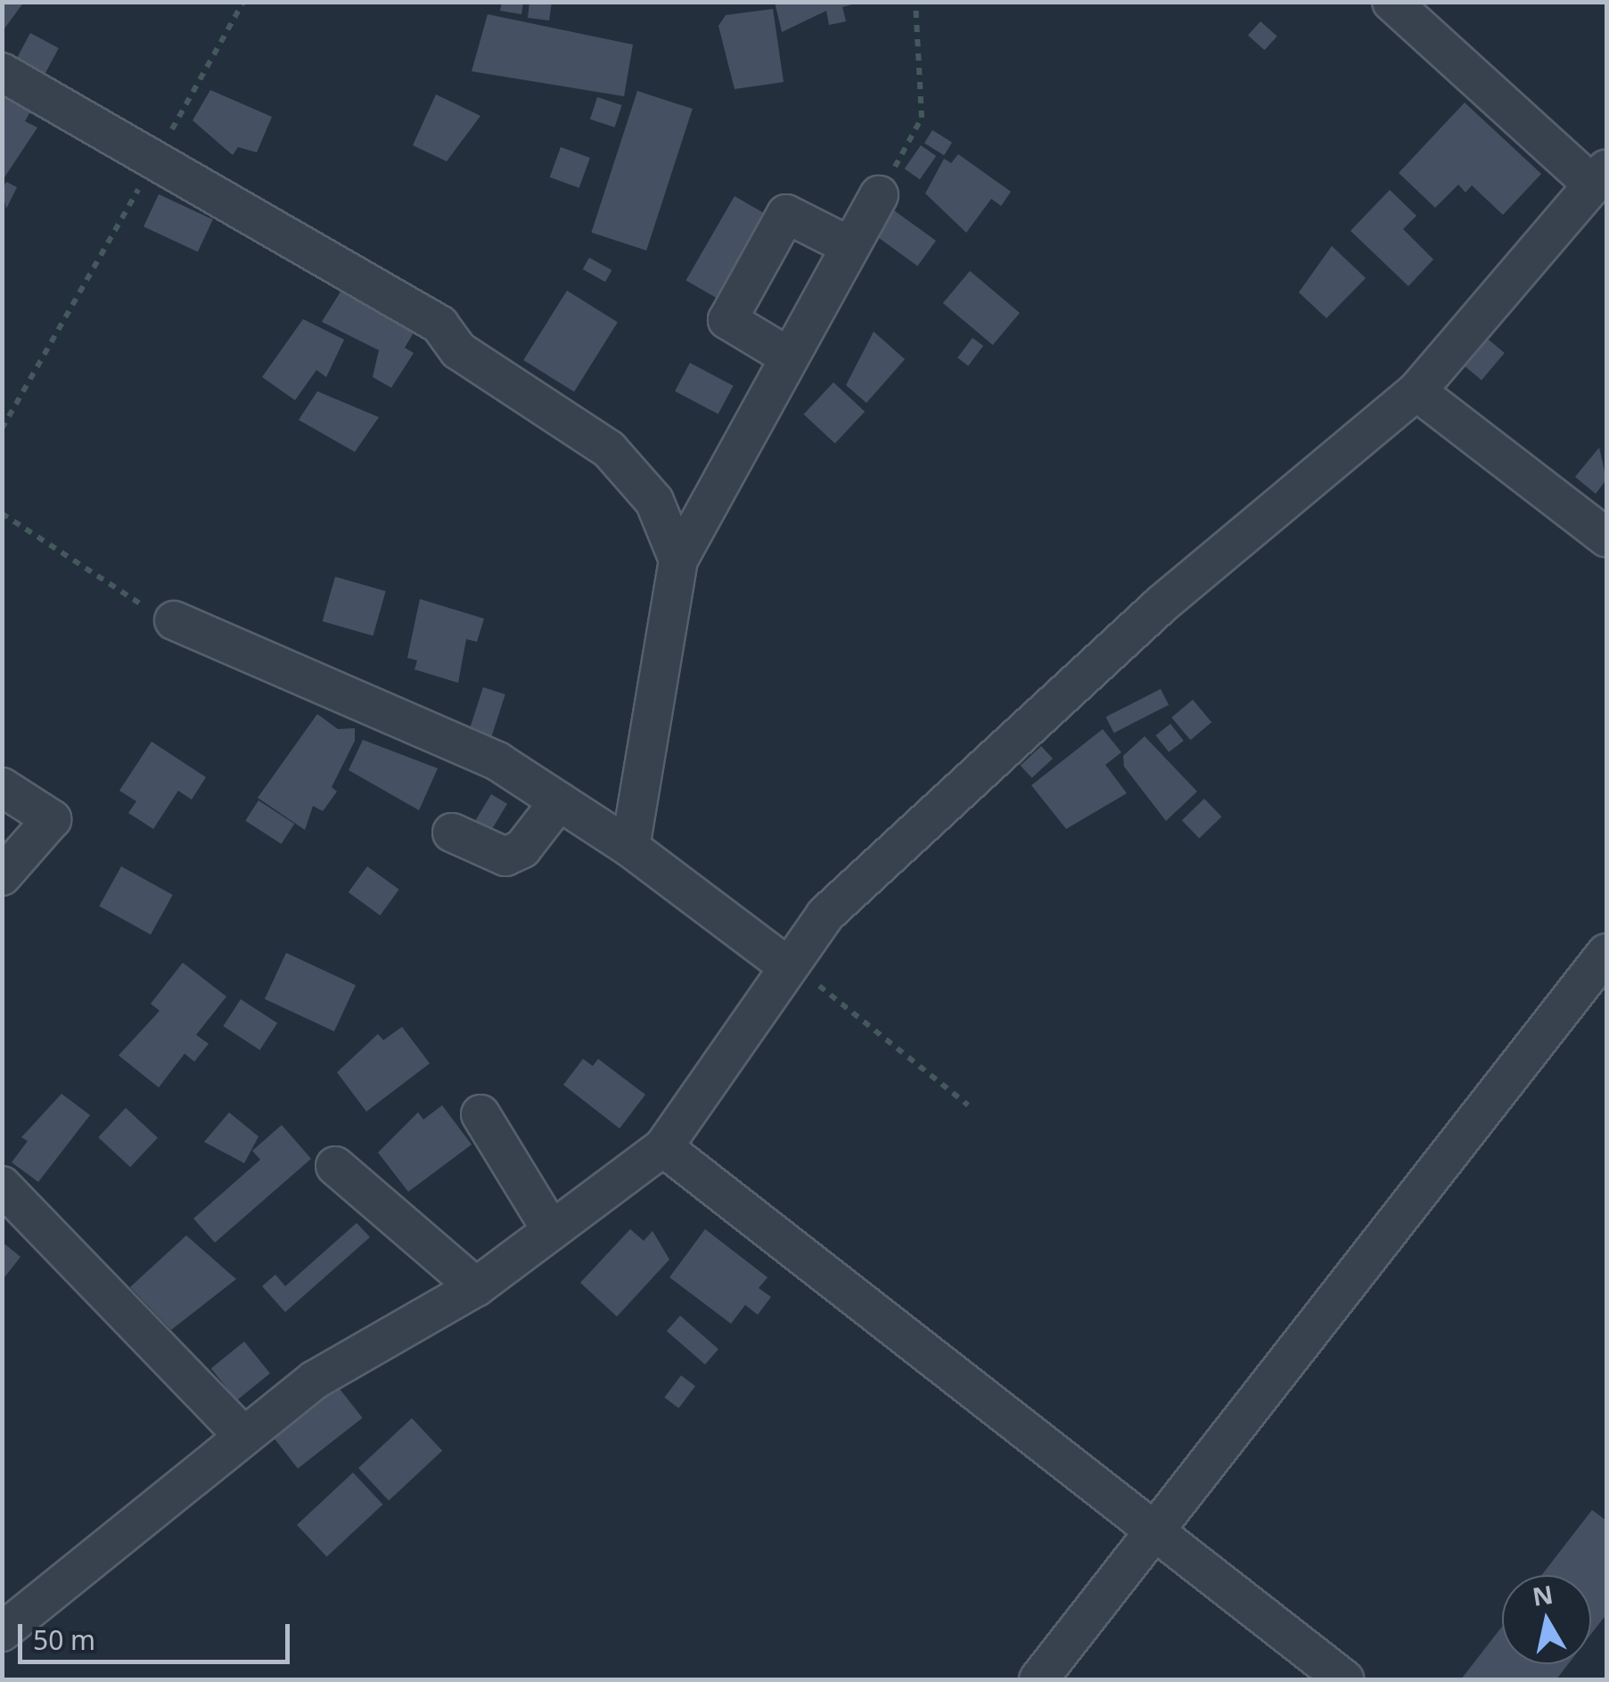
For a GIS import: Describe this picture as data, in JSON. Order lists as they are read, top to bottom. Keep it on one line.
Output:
{"scale_bar":"50 m","north":"top"}
